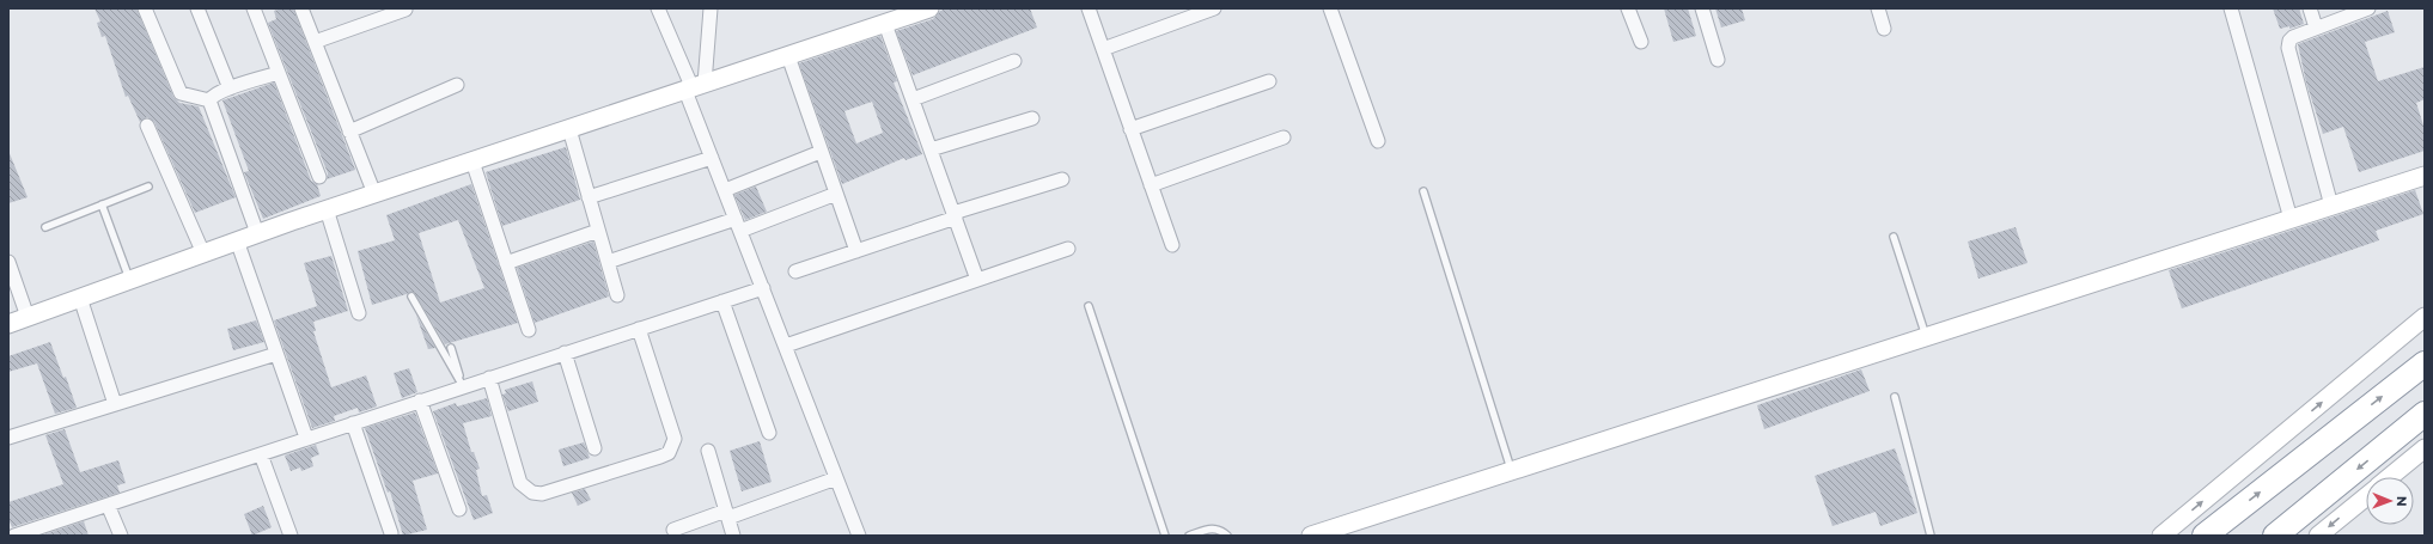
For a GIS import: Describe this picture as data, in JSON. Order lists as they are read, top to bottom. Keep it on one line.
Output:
{"north":"right"}
